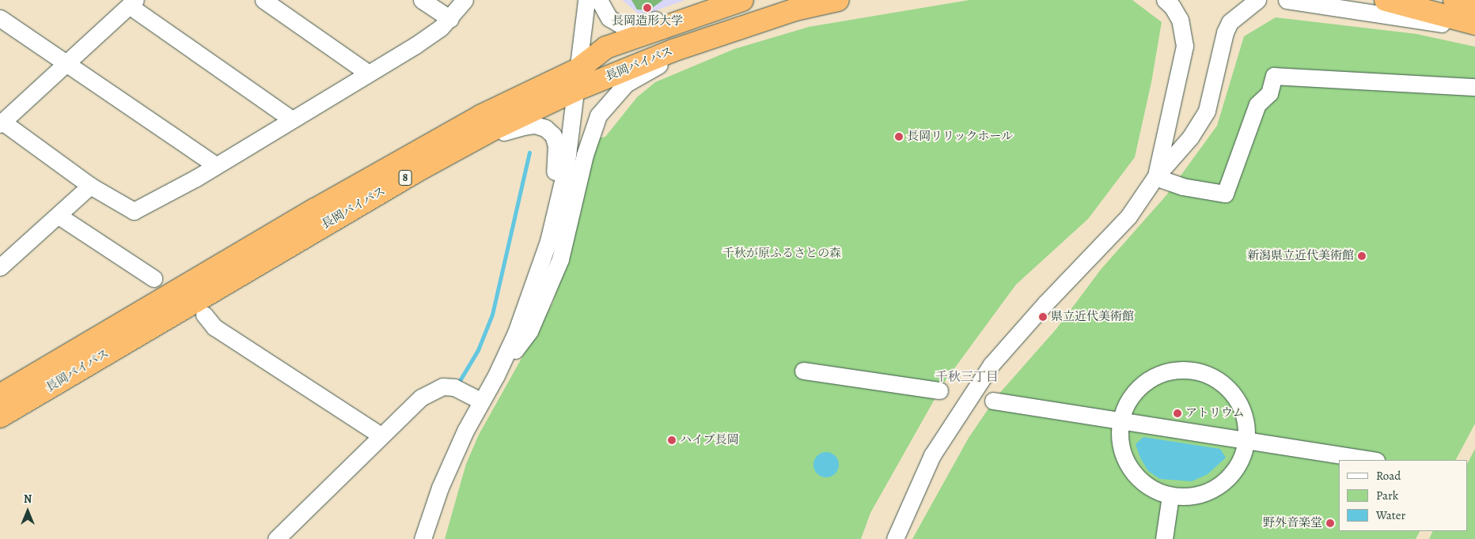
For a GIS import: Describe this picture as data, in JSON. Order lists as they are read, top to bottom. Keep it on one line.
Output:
{"streets":{"highway":["長岡バイパス","8"]},"districts":["千秋三丁目"],"parks":["千秋が原ふるさとの森"],"places":["長岡造形大学","長岡リリックホール","新潟県立近代美術館","県立近代美術館","アトリウム","ハイブ長岡","野外音楽堂"],"legend":["Road","Park","Water"],"north":"top"}
